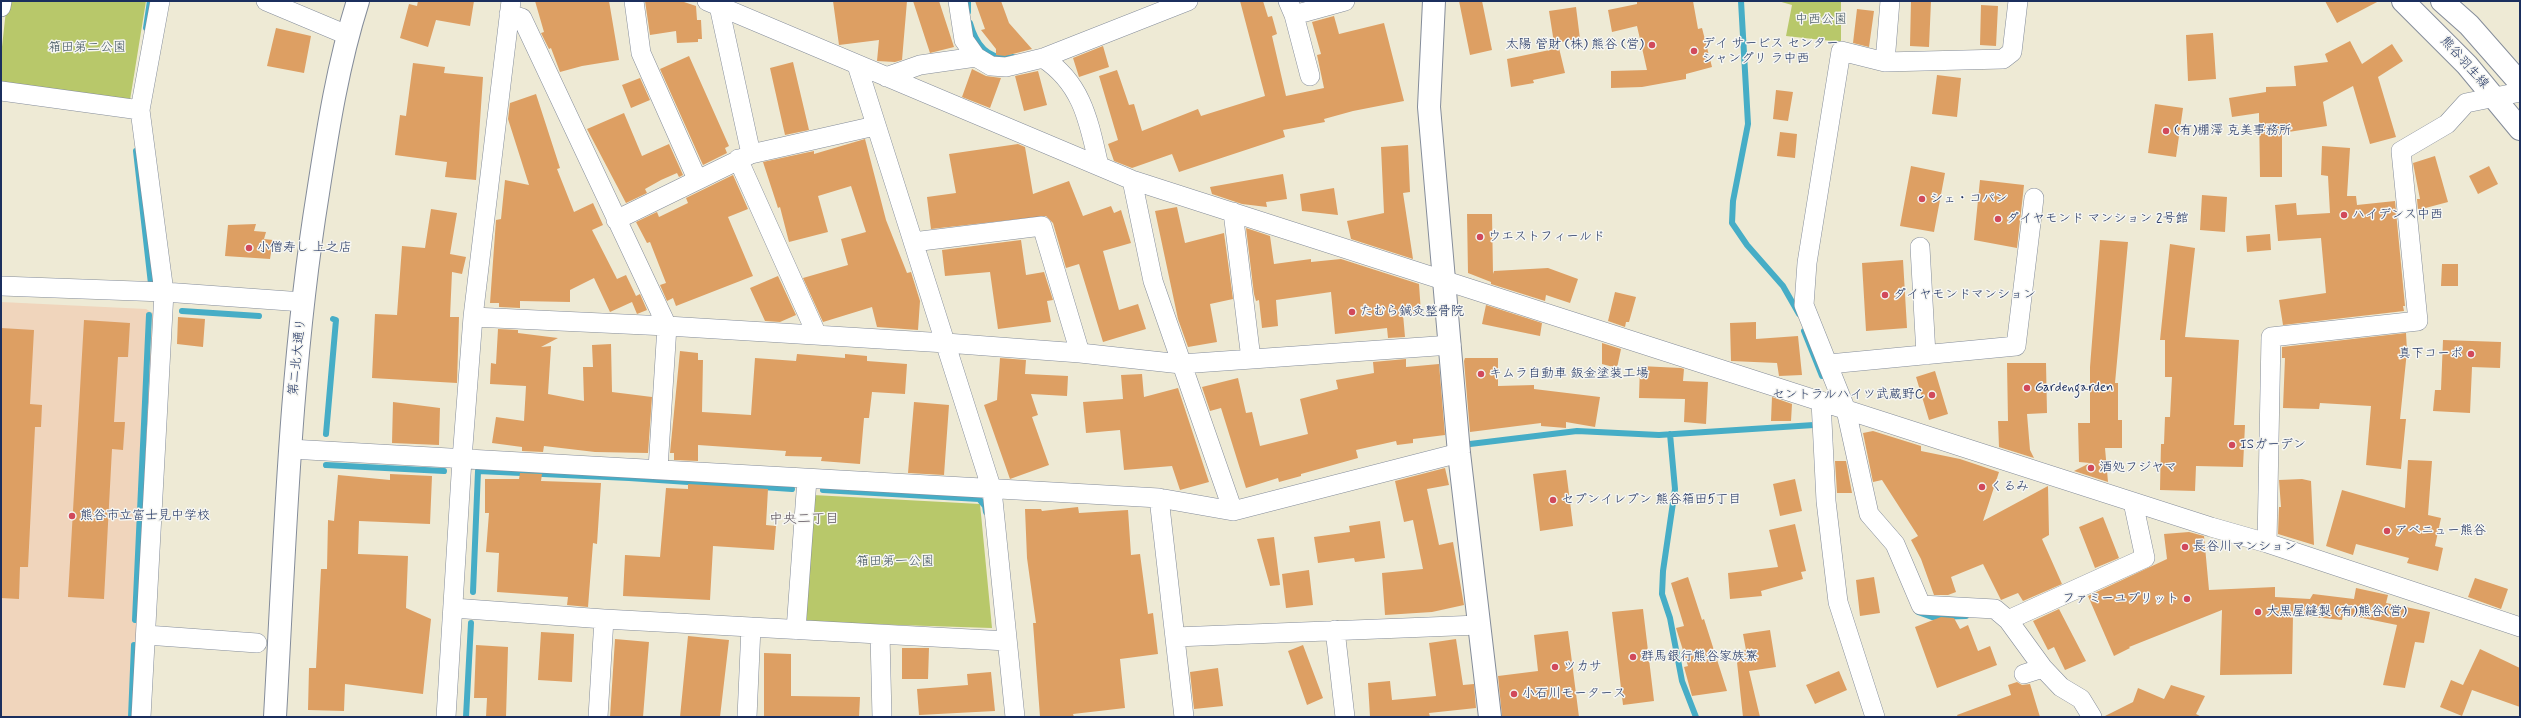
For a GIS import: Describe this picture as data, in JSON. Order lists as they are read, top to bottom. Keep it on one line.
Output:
{"streets":{"street":["熊谷羽生線","第二北大通り"]},"districts":["中央二丁目"],"parks":["中西公園","箱田第二公園","箱田第一公園"],"places":["太陽 管財 (株) 熊谷 (営)","デイ サービス センター シャングリ ラ中西","(有)棚澤 克美事務所","シェ・コパン","ハイデンス中西","ダイヤモンド マンション 2号館","ウエストフィールド","小僧寿し 上之店","ダイヤモンドマンション","たむら鍼灸整骨院","真下コーポ","キムラ自動車 鈑金塗装工場","Gardengarden","セントラルハイツ武蔵野C","ISガーデン","酒処フジヤマ","くるみ","セブンイレブン 熊谷箱田5丁目","熊谷市立富士見中学校","アベニュー熊谷","長谷川マンション","ファミーユプリット","大黒屋縫製 (有)熊谷(営)","群馬銀行熊谷家族寮","ツカサ","小石川モータース"]}
